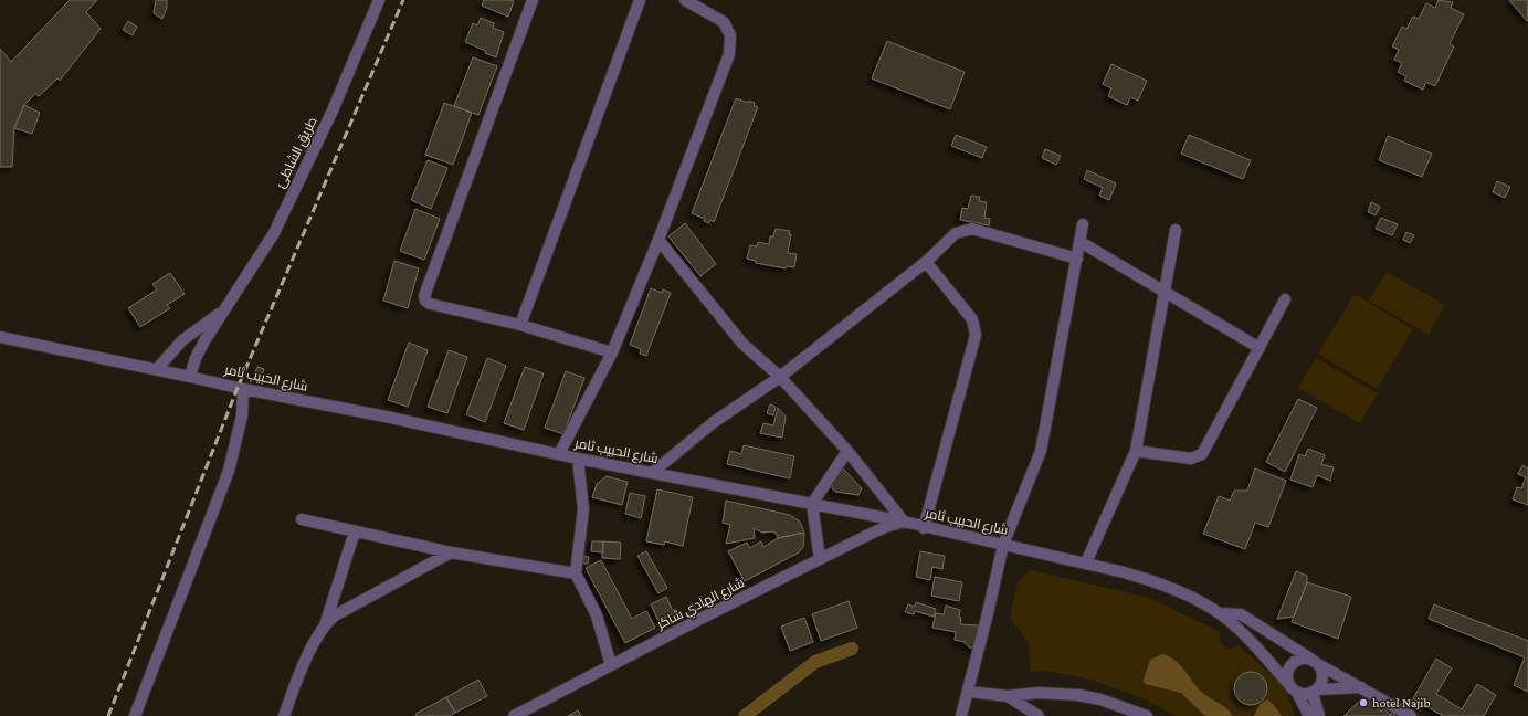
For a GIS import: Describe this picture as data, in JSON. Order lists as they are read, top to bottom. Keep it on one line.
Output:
{"streets":{"street":["طريق الشاطئ","شارع الحبيب ثامر","شارع الهادي شاكر"]},"crossings":[["طريق الشاطئ","شارع الحبيب ثامر"],["شارع الحبيب ثامر","شارع الهادي شاكر"]],"places":["hotel Najib"]}
